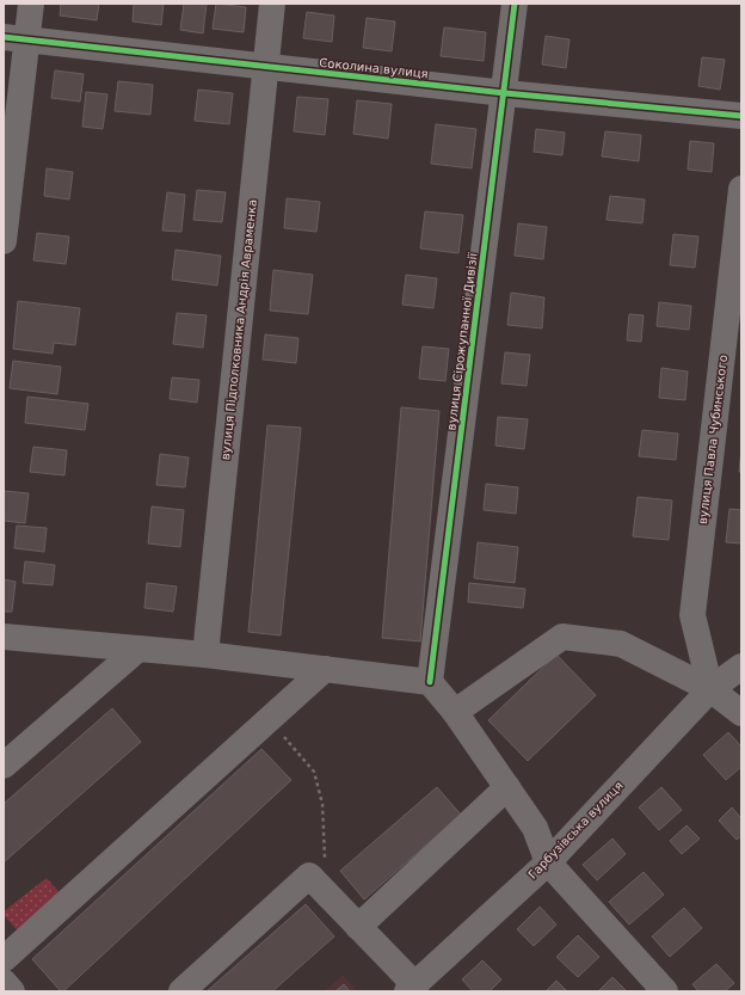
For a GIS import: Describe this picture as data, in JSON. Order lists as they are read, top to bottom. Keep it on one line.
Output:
{"streets":{"street":["Соколина вулиця","вулиця Підполковника Андрія Авраменка","вулиця Сірожупанної Дивізії","вулиця Павла Чубинського","Гарбузівська вулиця"]},"crossings":[["Соколина вулиця","вулиця Підполковника Андрія Авраменка"],["Соколина вулиця","вулиця Сірожупанної Дивізії"],["вулиця Павла Чубинського","Гарбузівська вулиця"]]}
